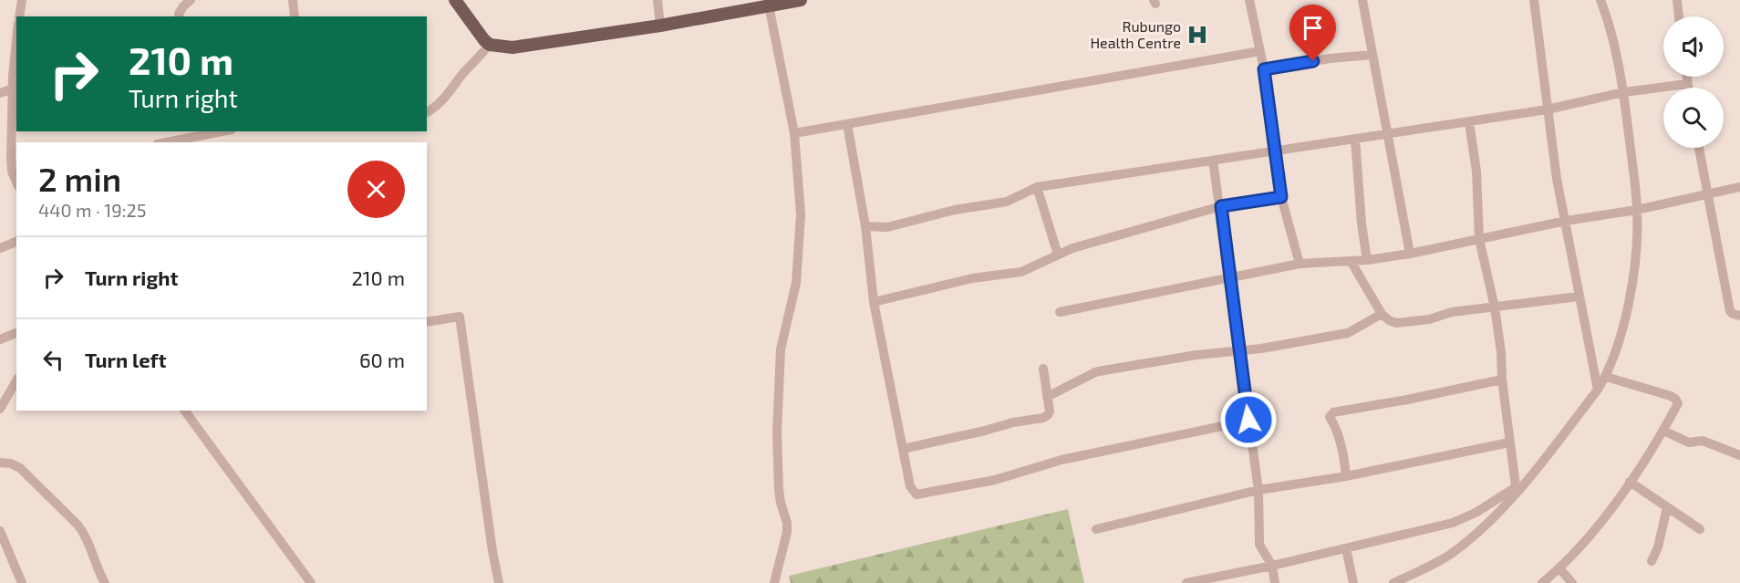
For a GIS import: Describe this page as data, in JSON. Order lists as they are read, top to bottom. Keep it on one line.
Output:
{"places":{"hospital":["Rubungo Health Centre"]},"page":{"turn":["210 m","Turn right"],"heading":["2 min","440 m · 19:25"],"list":[{"name":"Turn right","value":"210 m"},{"name":"Turn left","value":"60 m"}]}}
